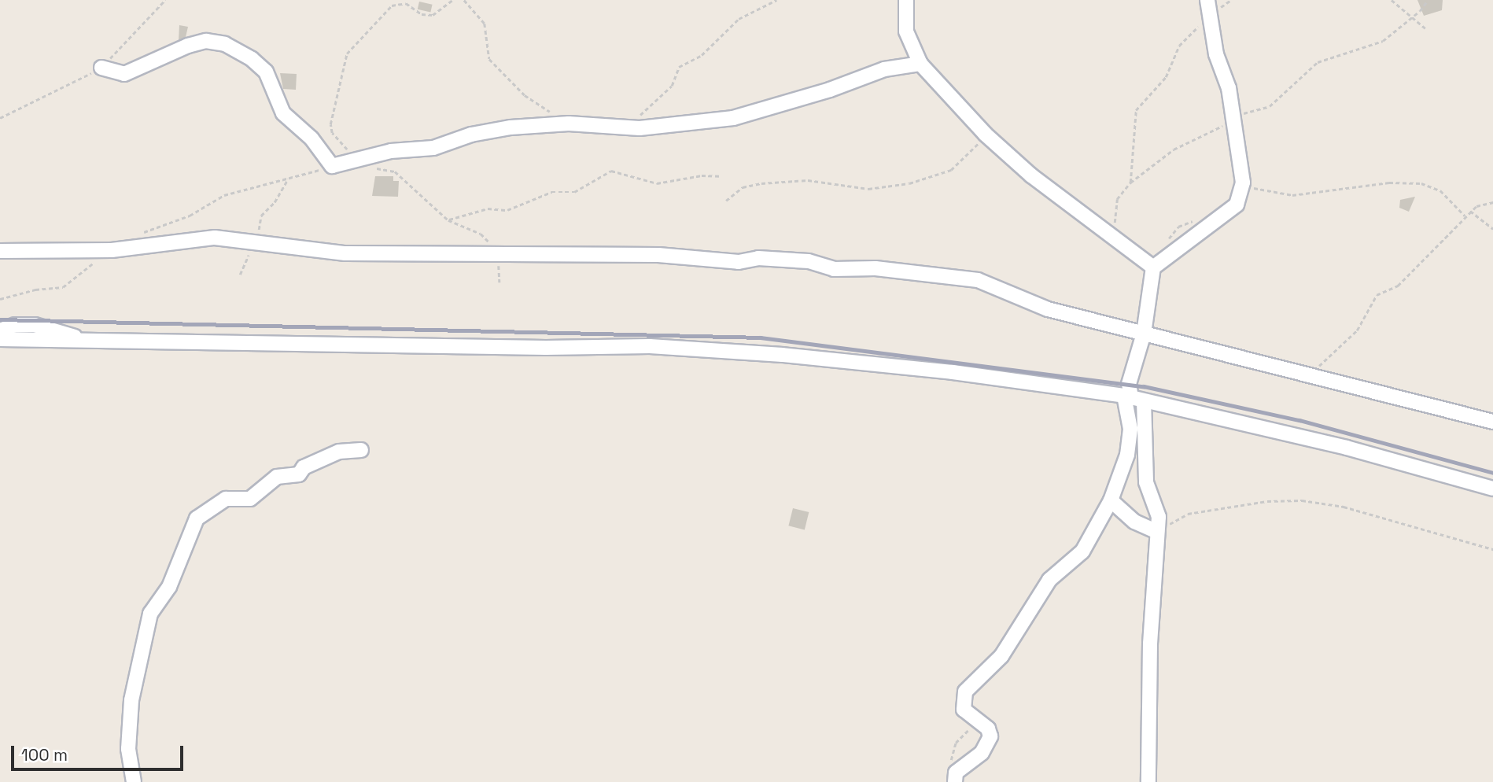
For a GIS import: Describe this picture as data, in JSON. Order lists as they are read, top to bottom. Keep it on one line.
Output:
{"scale_bar":"100 m"}
